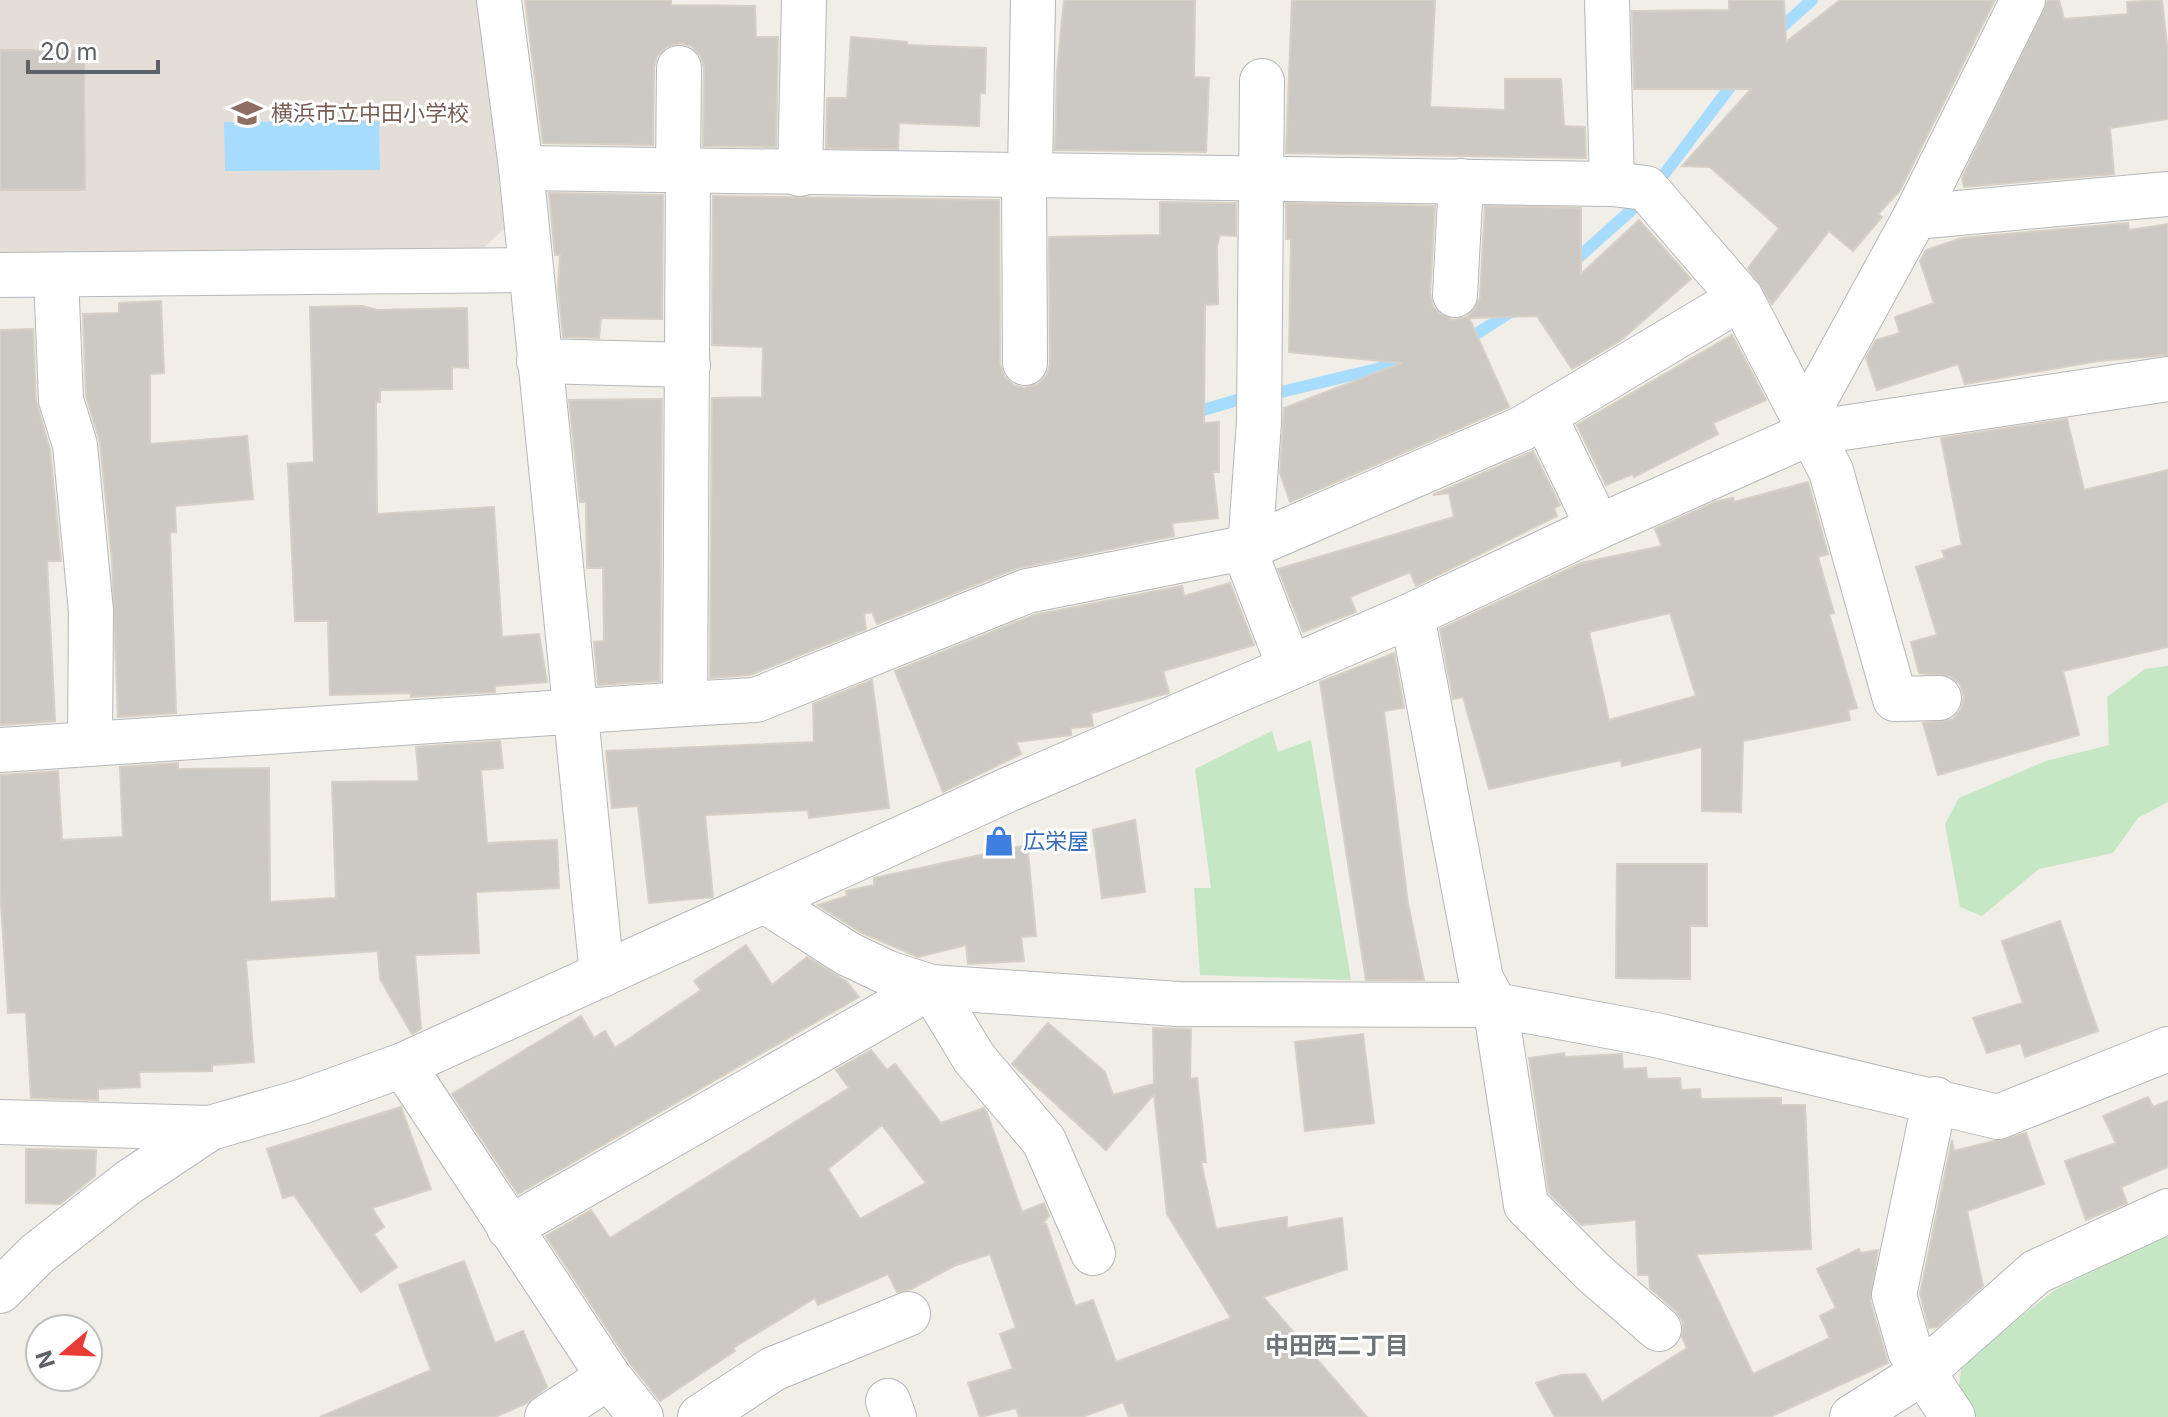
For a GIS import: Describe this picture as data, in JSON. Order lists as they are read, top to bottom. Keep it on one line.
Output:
{"districts":["中田西二丁目"],"places":{"school or university":["横浜市立中田小学校"],"shop":["広栄屋"]},"scale_bar":"20 m","north":"left"}
